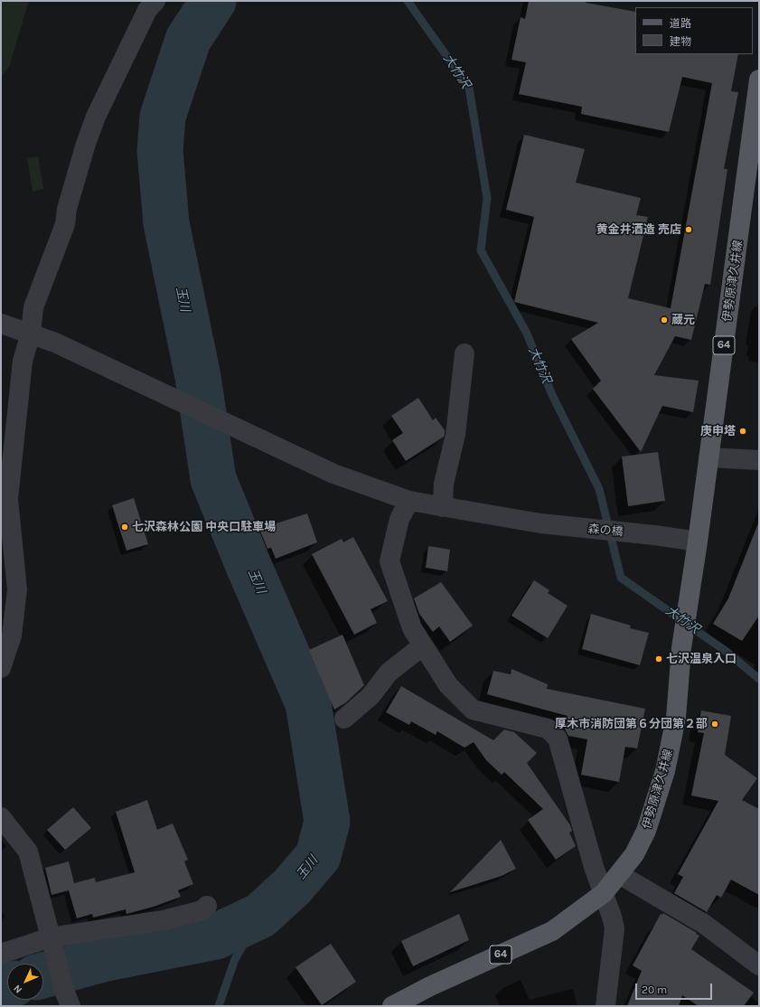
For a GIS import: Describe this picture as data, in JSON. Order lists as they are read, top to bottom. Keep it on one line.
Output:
{"streets":{"main road":["伊勢原津久井線","64"],"street":["森の橋"]},"crossings":[["伊勢原津久井線","森の橋"]],"water":["大竹沢","玉川"],"places":["黄金井酒造 売店","蔵元","庚申塔","七沢森林公園 中央口駐車場","七沢温泉入口","厚木市消防団第６分団第２部"],"legend":["道路","建物"],"scale_bar":"20 m","north":"bottom left"}
